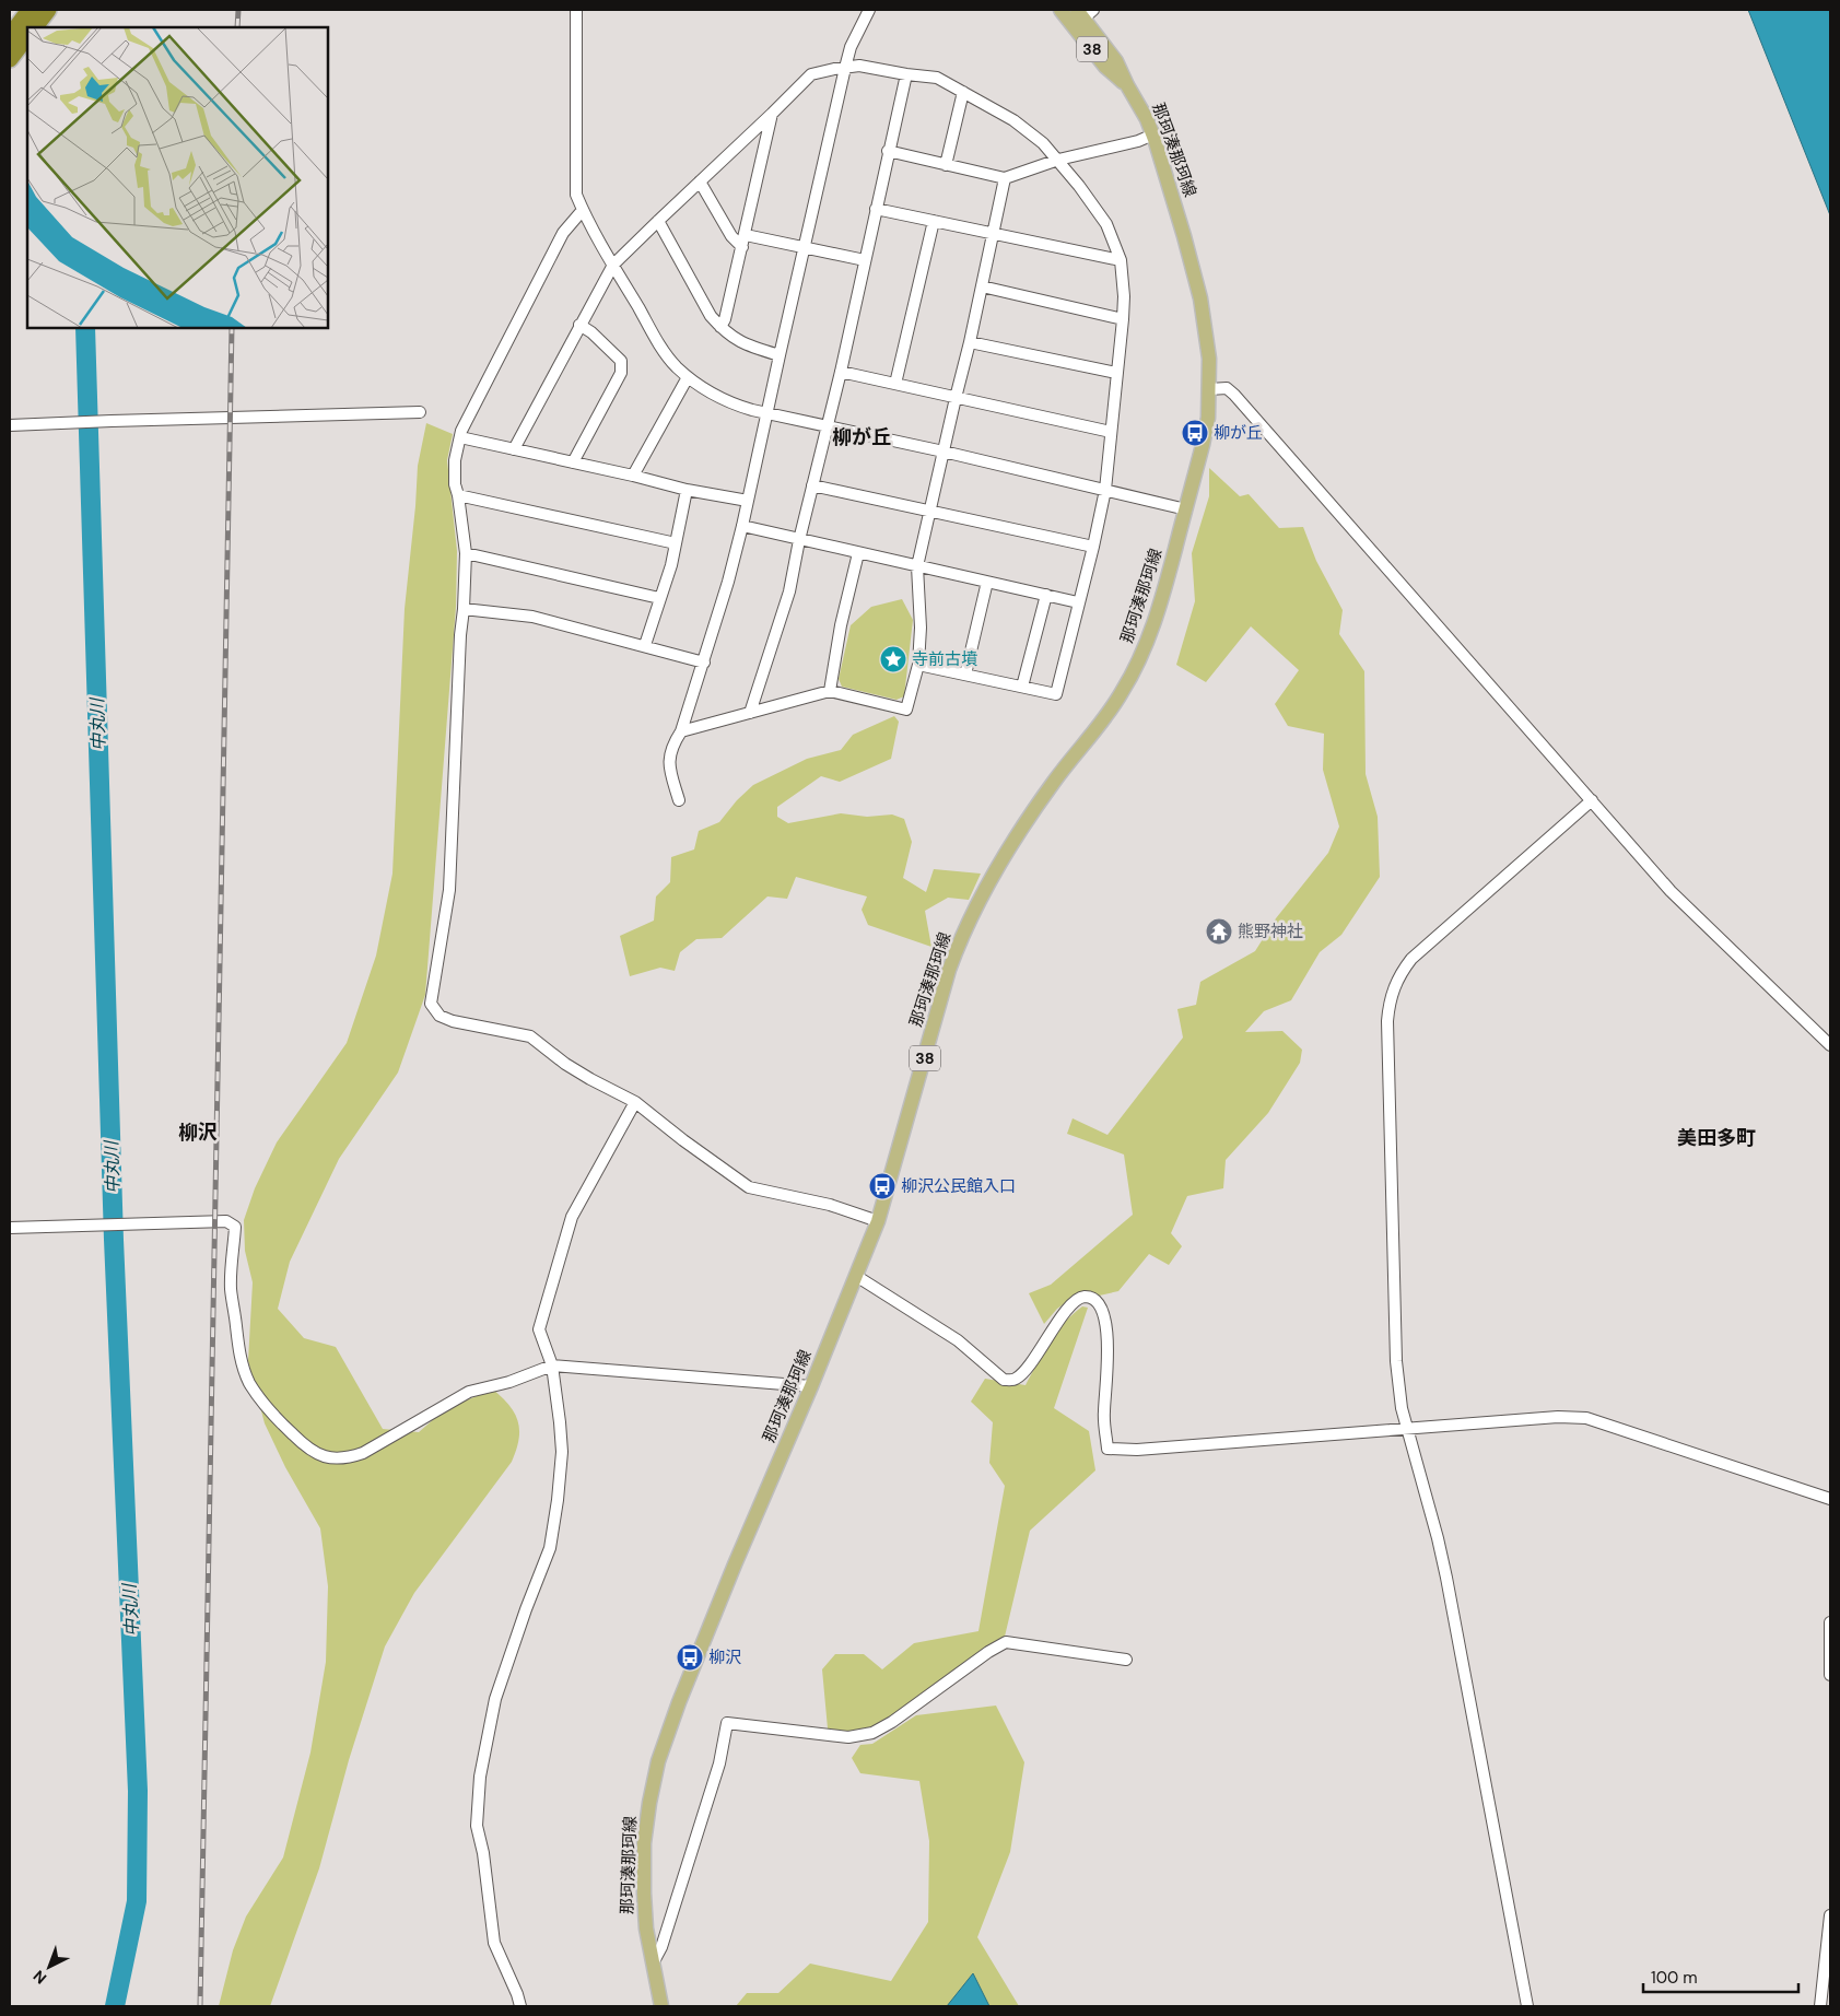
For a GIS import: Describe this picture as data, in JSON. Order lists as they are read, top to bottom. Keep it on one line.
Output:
{"streets":{"main road":["38","那珂湊那珂線"]},"districts":["柳が丘","柳沢","美田多町"],"water":["中丸川"],"places":{"bus stop":["柳が丘","柳沢公民館入口","柳沢"],"place":["寺前古墳"],"temple":["熊野神社"]},"scale_bar":"100 m","north":"bottom left"}
